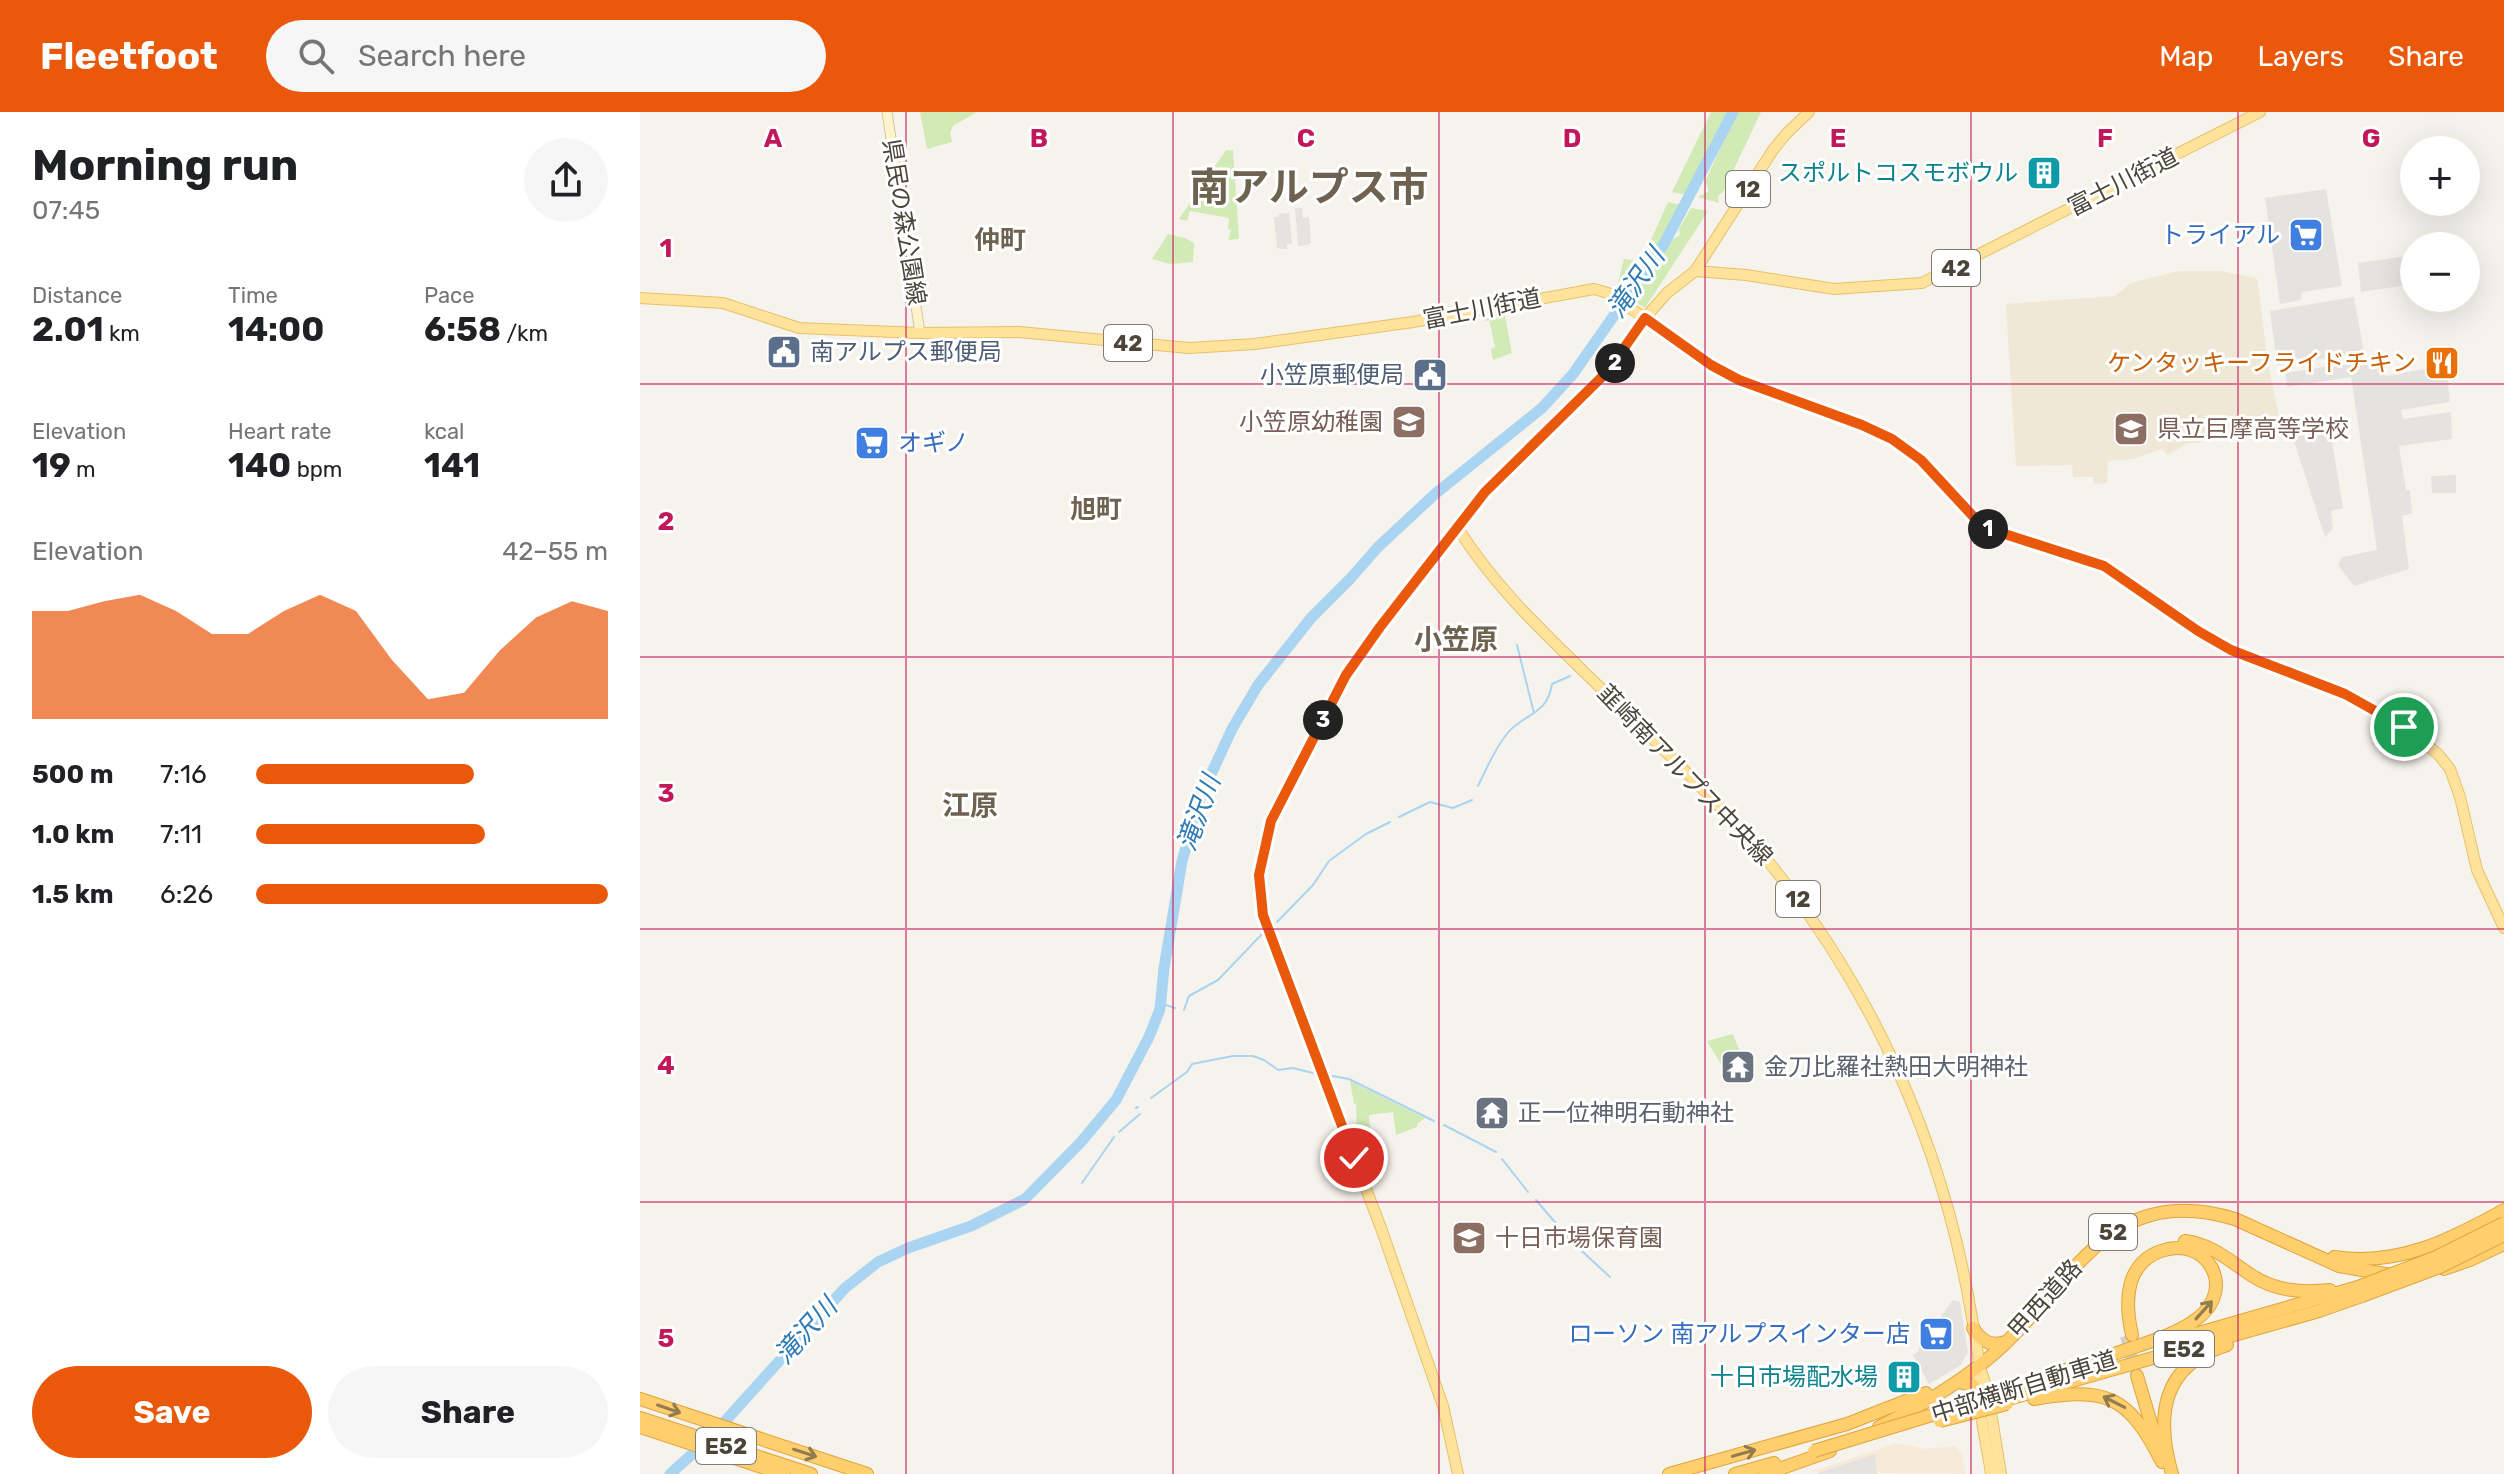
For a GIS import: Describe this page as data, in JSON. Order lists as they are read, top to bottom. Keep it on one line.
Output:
{"streets":{"highway":["52","甲西道路","E52","中部横断自動車道"],"main road":["富士川街道","12","県民の森公園線","42","韮崎南アルプス中央線"]},"crossings":[["富士川街道","12"],["富士川街道","県民の森公園線"],["12","韮崎南アルプス中央線"],["12","甲西道路"],["韮崎南アルプス中央線","甲西道路"]],"districts":["南アルプス市","仲町","旭町","小笠原","江原"],"water":["滝沢川"],"places":{"building":["スポルトコスモボウル","十日市場配水場"],"supermarket":["トライアル","オギノ","ローソン 南アルプスインター店"],"public building":["南アルプス郵便局","小笠原郵便局"],"restaurant":["ケンタッキーフライドチキン"],"school or university":["小笠原幼稚園","県立巨摩高等学校","十日市場保育園"],"temple":["金刀比羅社熱田大明神社","正一位神明石動神社"]},"page":{"header":"Fleetfoot","search":"Search here","nav":["Map","Layers","Share"],"heading":["Morning run","07:45"],"map_buttons":["+","−"],"stats":[["Distance","2.01 km"],["Time","14:00"],["Pace","6:58 /km"],["Elevation","19 m"],["Heart rate","140 bpm"],["kcal","141"]],"pins":["2","1","3"],"chart":["Elevation","42–55 m"],"list":[{"name":"500 m","note":"7:16"},{"name":"1.0 km","note":"7:11"},{"name":"1.5 km","note":"6:26"}],"buttons":["Save","Share"]},"grid":{"columns":["A","B","C","D","E","F","G"],"rows":["1","2","3","4","5"]}}
